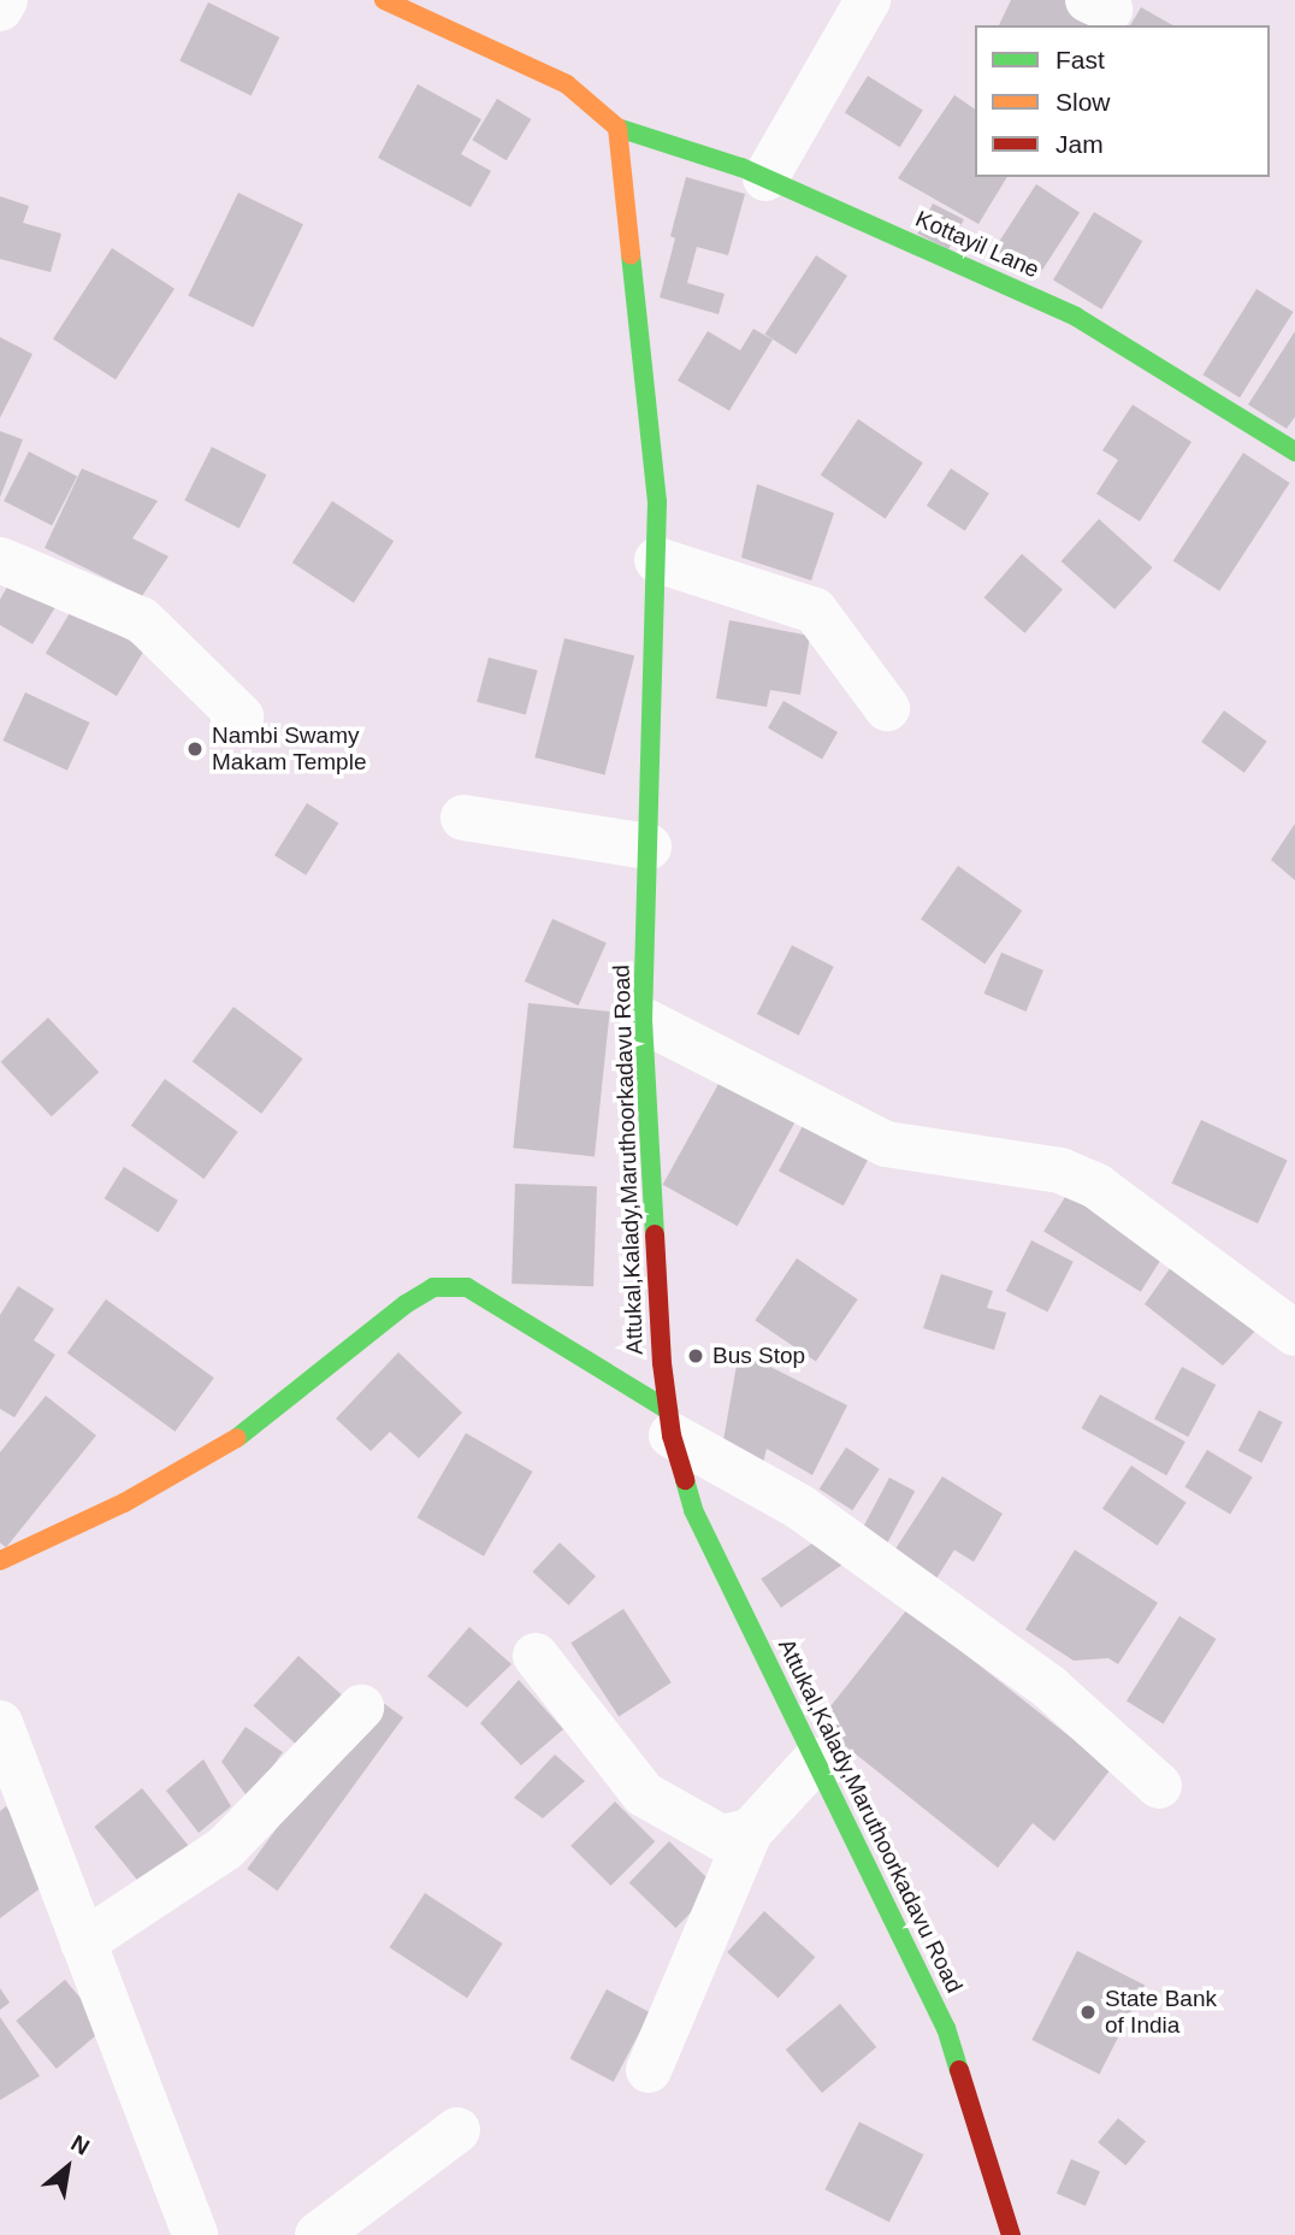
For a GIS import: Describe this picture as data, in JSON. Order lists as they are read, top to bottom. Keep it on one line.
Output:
{"streets":{"street":["Kottayil Lane","Attukal,Kalady,Maruthoorkadavu Road"]},"crossings":[["Kottayil Lane","Attukal,Kalady,Maruthoorkadavu Road"]],"places":["Nambi Swamy Makam Temple","Bus Stop","State Bank of India"],"legend":["Fast","Slow","Jam"],"north":"top right"}
